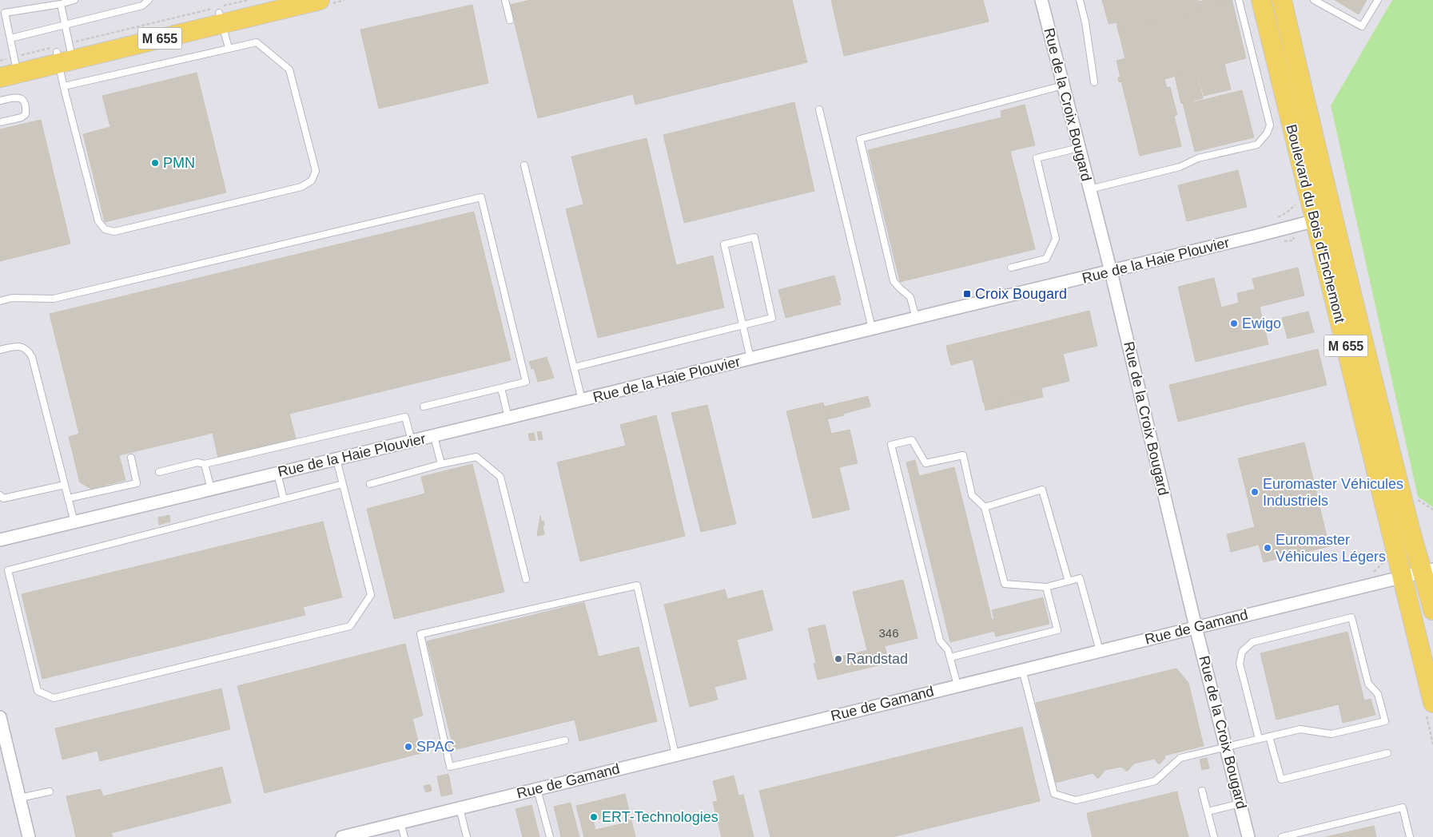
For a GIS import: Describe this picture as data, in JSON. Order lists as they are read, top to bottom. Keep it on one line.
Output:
{"streets":{"main road":["M 655","Boulevard du Bois d'Enchemont"],"street":["Rue de la Croix Bougard","Rue de la Haie Plouvier","Rue de Gamand"]},"crossings":[["Rue de la Croix Bougard","Rue de la Haie Plouvier"],["Rue de la Croix Bougard","Rue de Gamand"],["Boulevard du Bois d'Enchemont","Rue de la Haie Plouvier"],["Boulevard du Bois d'Enchemont","Rue de Gamand"]],"places":{"other":["PMN","Ewigo","Euromaster Véhicules Industriels","Euromaster Véhicules Légers","Randstad","SPAC","ERT-Technologies"],"transit":["Croix Bougard"]},"house_numbers":["346"]}
